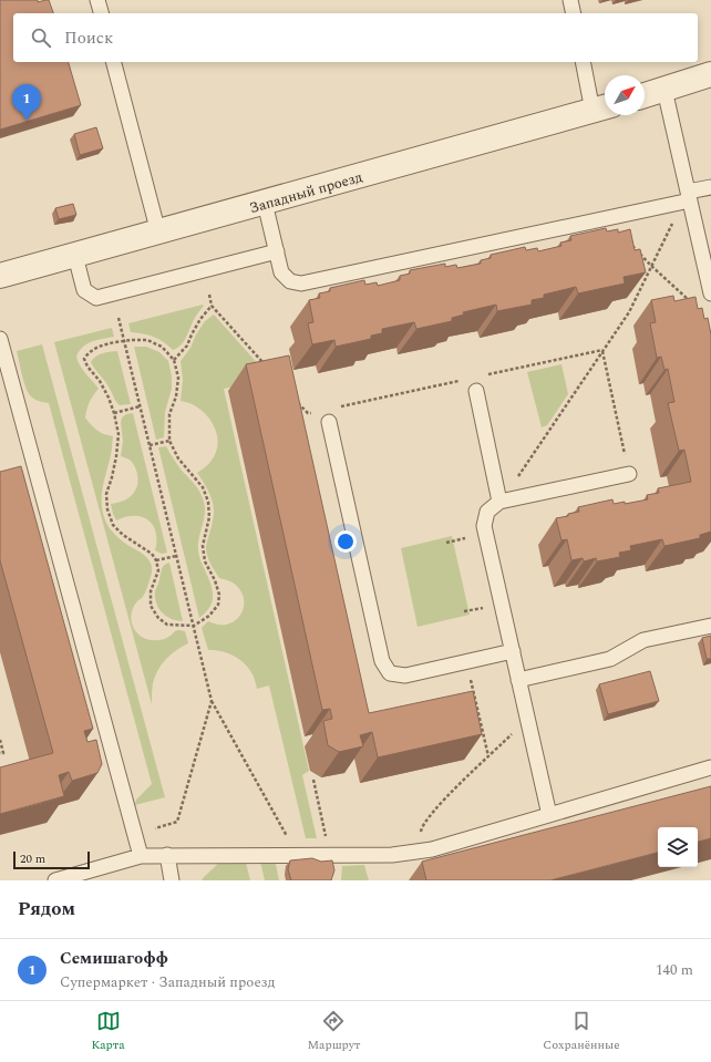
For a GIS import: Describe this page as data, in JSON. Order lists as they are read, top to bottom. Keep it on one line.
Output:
{"streets":{"street":["Западный проезд"]},"scale_bar":"20 m","north":"top right","page":{"search":"Поиск","pins":"1","scale":"20 m","heading":"Рядом","list":[{"mark":"1","name":"Семишагофф","note":"Супермаркет · Западный проезд","value":"140 m"}],"nav":["Карта","Маршрут","Сохранённые"]}}
